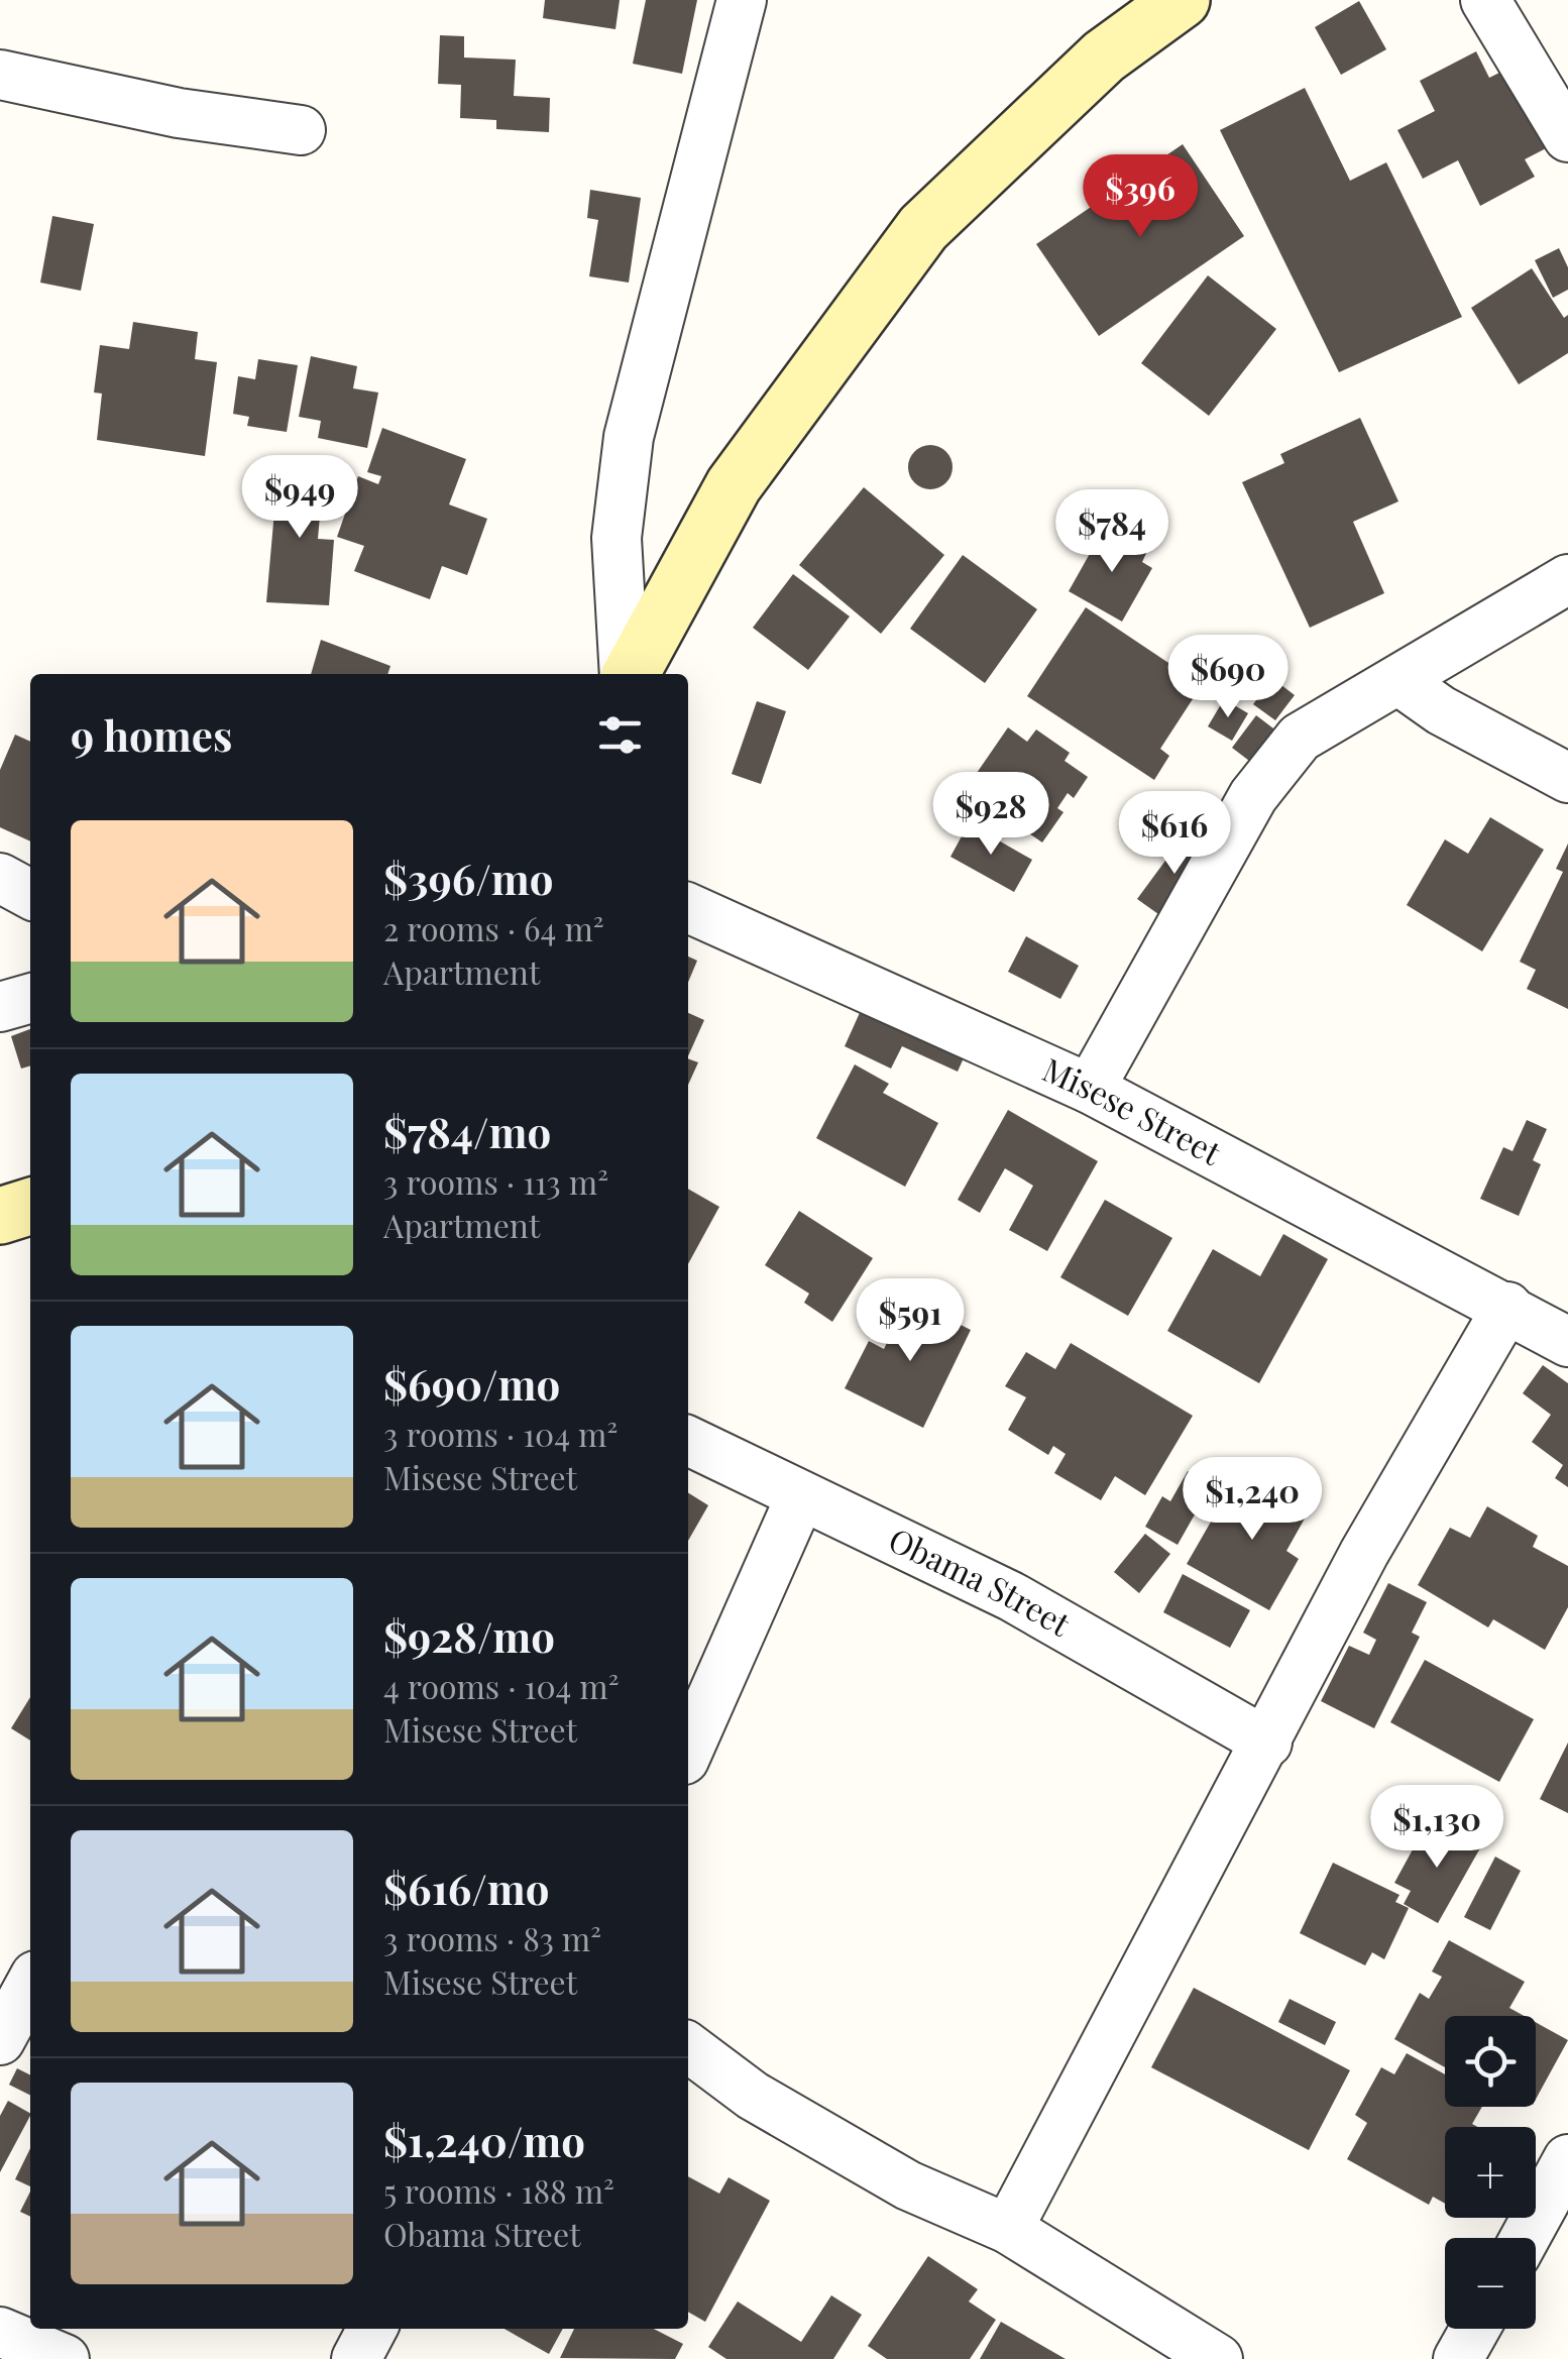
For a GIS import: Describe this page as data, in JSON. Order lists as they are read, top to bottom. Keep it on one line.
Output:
{"streets":{"street":["Misese Street","Obama Street"]},"page":{"price":["$396","$949","$784","$690","$928","$616","$591","$1,240","$1,130"],"heading":"9 homes","list":[{"name":"$396/mo","note":"2 rooms · 64 m² · Apartment"},{"name":"$784/mo","note":"3 rooms · 113 m² · Apartment"},{"name":"$690/mo","note":"3 rooms · 104 m² · Misese Street"},{"name":"$928/mo","note":"4 rooms · 104 m² · Misese Street"},{"name":"$616/mo","note":"3 rooms · 83 m² · Misese Street"},{"name":"$1,240/mo","note":"5 rooms · 188 m² · Obama Street"}],"map_buttons":["+","−"]}}
